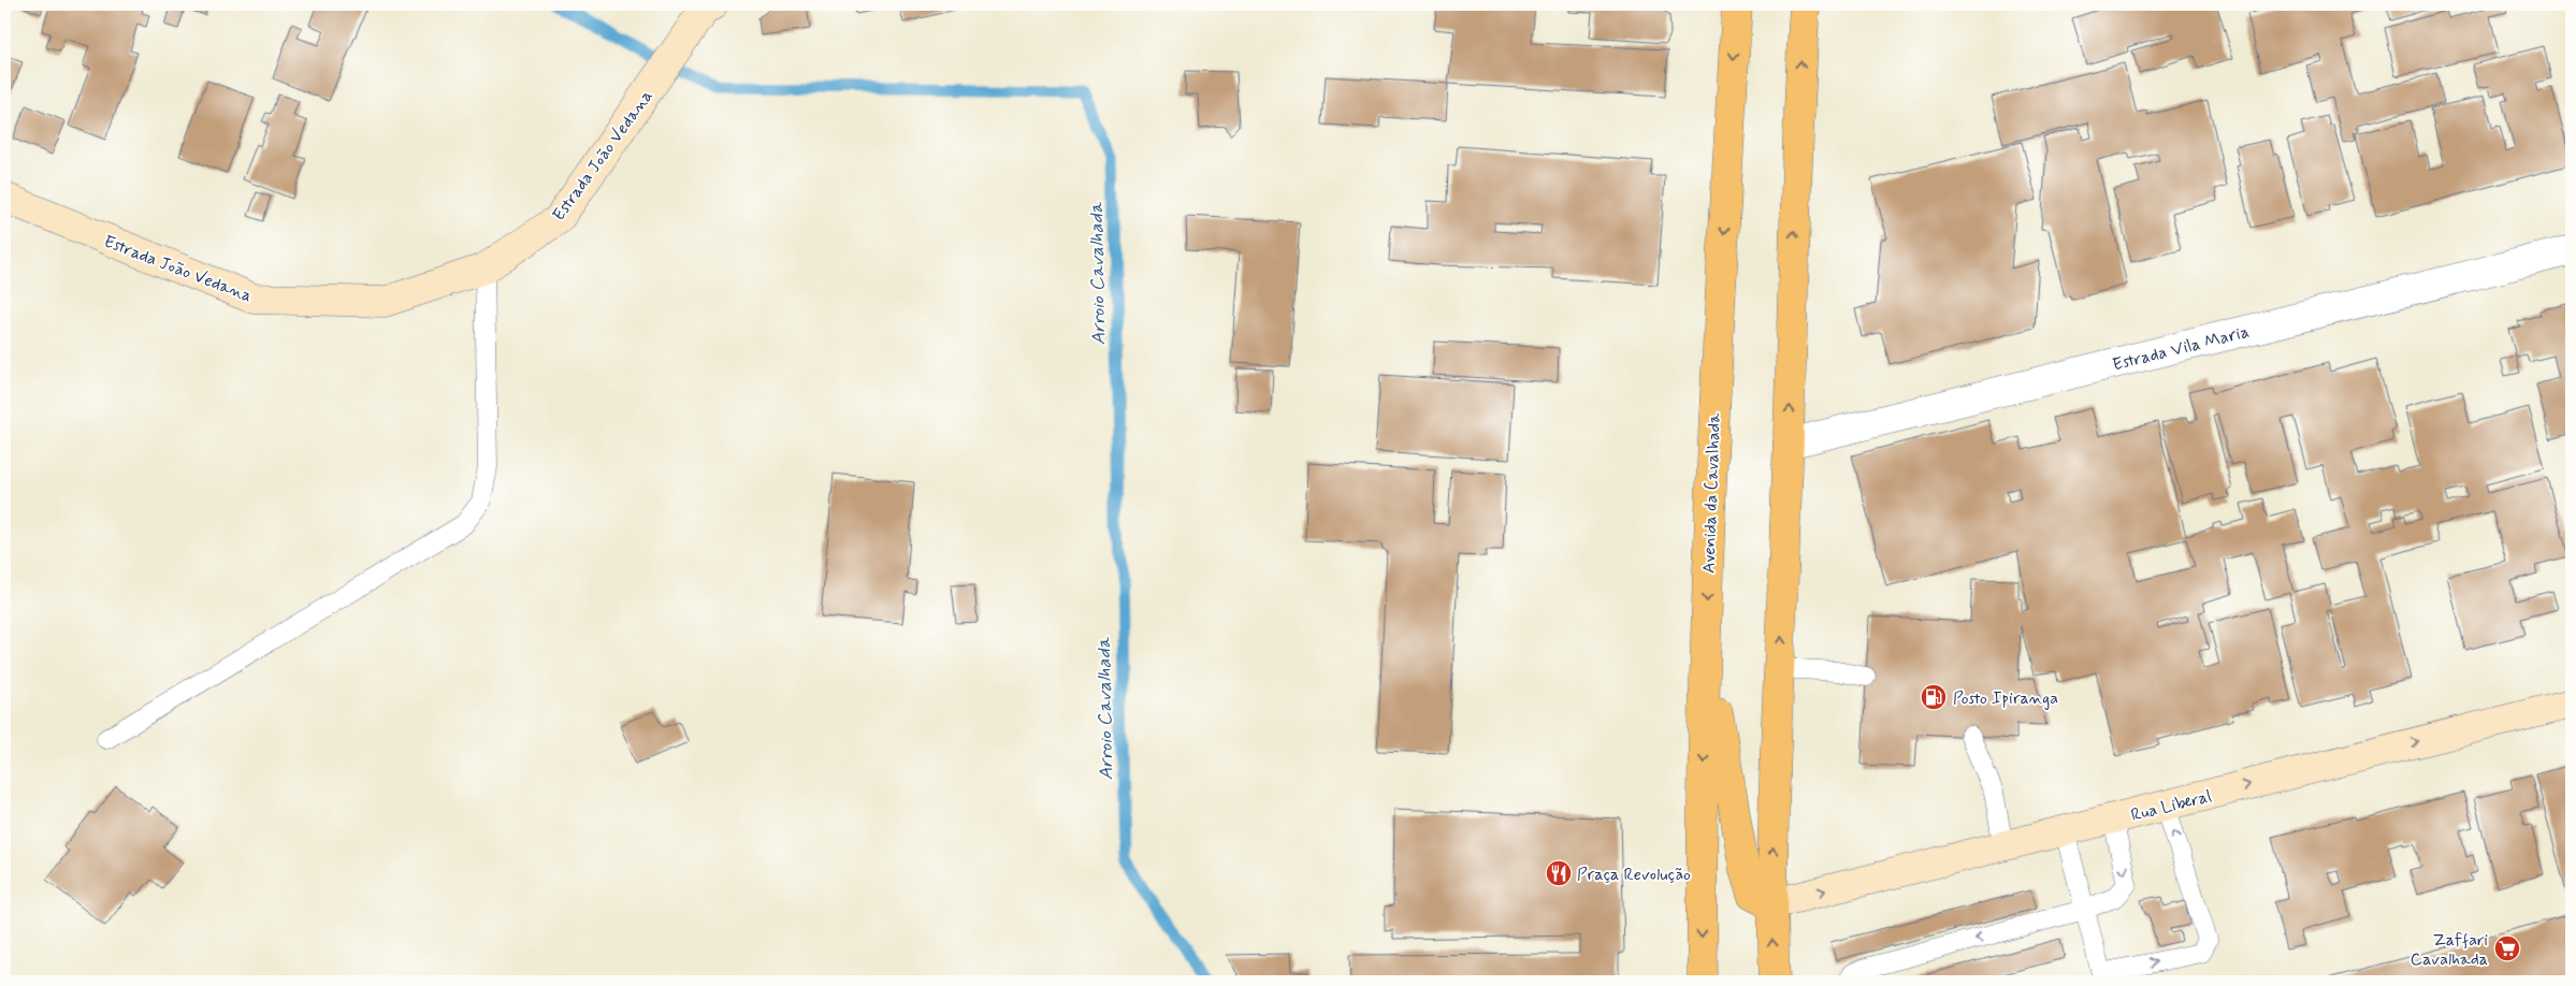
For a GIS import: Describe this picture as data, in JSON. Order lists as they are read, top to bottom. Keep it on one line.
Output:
{"streets":{"main road":["Avenida da Cavalhada"],"street":["Estrada João Vedana","Estrada Vila Maria","Rua Liberal"]},"one_way":["Rua Liberal"],"water":["Arroio Cavalhada"],"places":{"fuel station":["Posto Ipiranga"],"restaurant":["Praça Revolução"],"supermarket":["Zaffari Cavalhada"]}}
